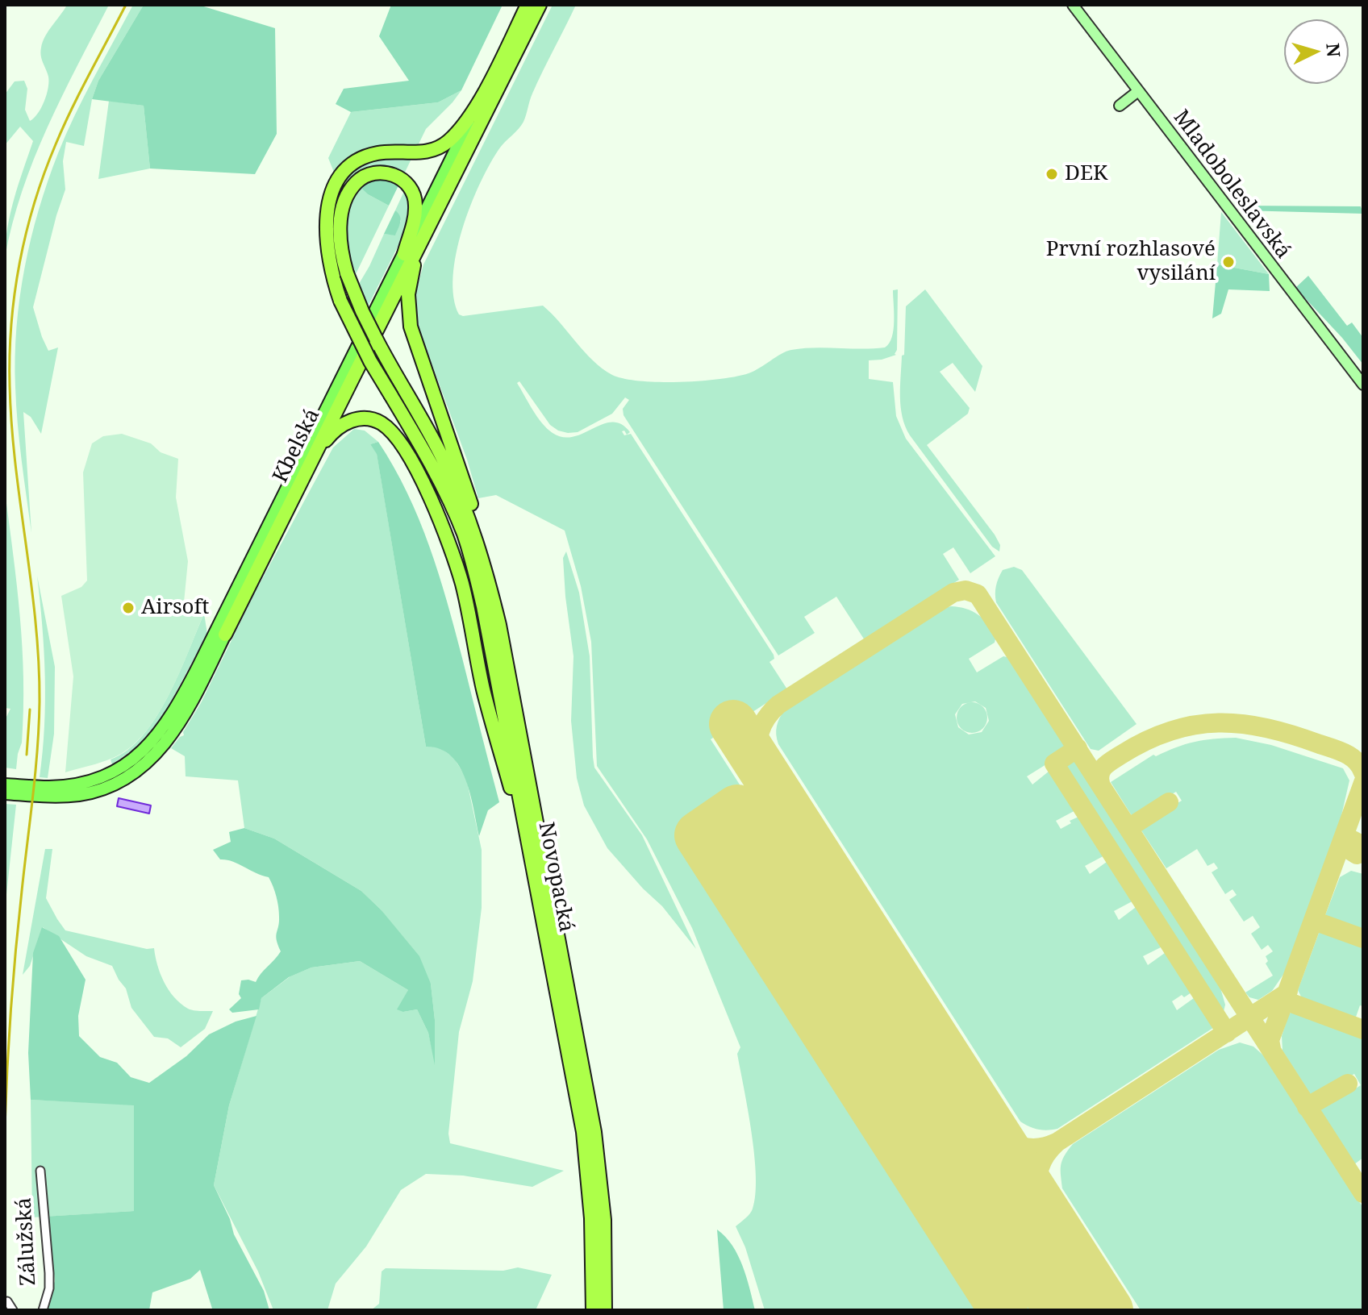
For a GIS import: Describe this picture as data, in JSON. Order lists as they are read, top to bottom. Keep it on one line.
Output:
{"streets":{"highway":["Kbelská","Novopacká"],"main road":["Mladoboleslavská"],"street":["Zálužská"]},"crossings":[["Kbelská","Novopacká"]],"places":["DEK","První rozhlasové vysilání","Airsoft"],"north":"right"}
